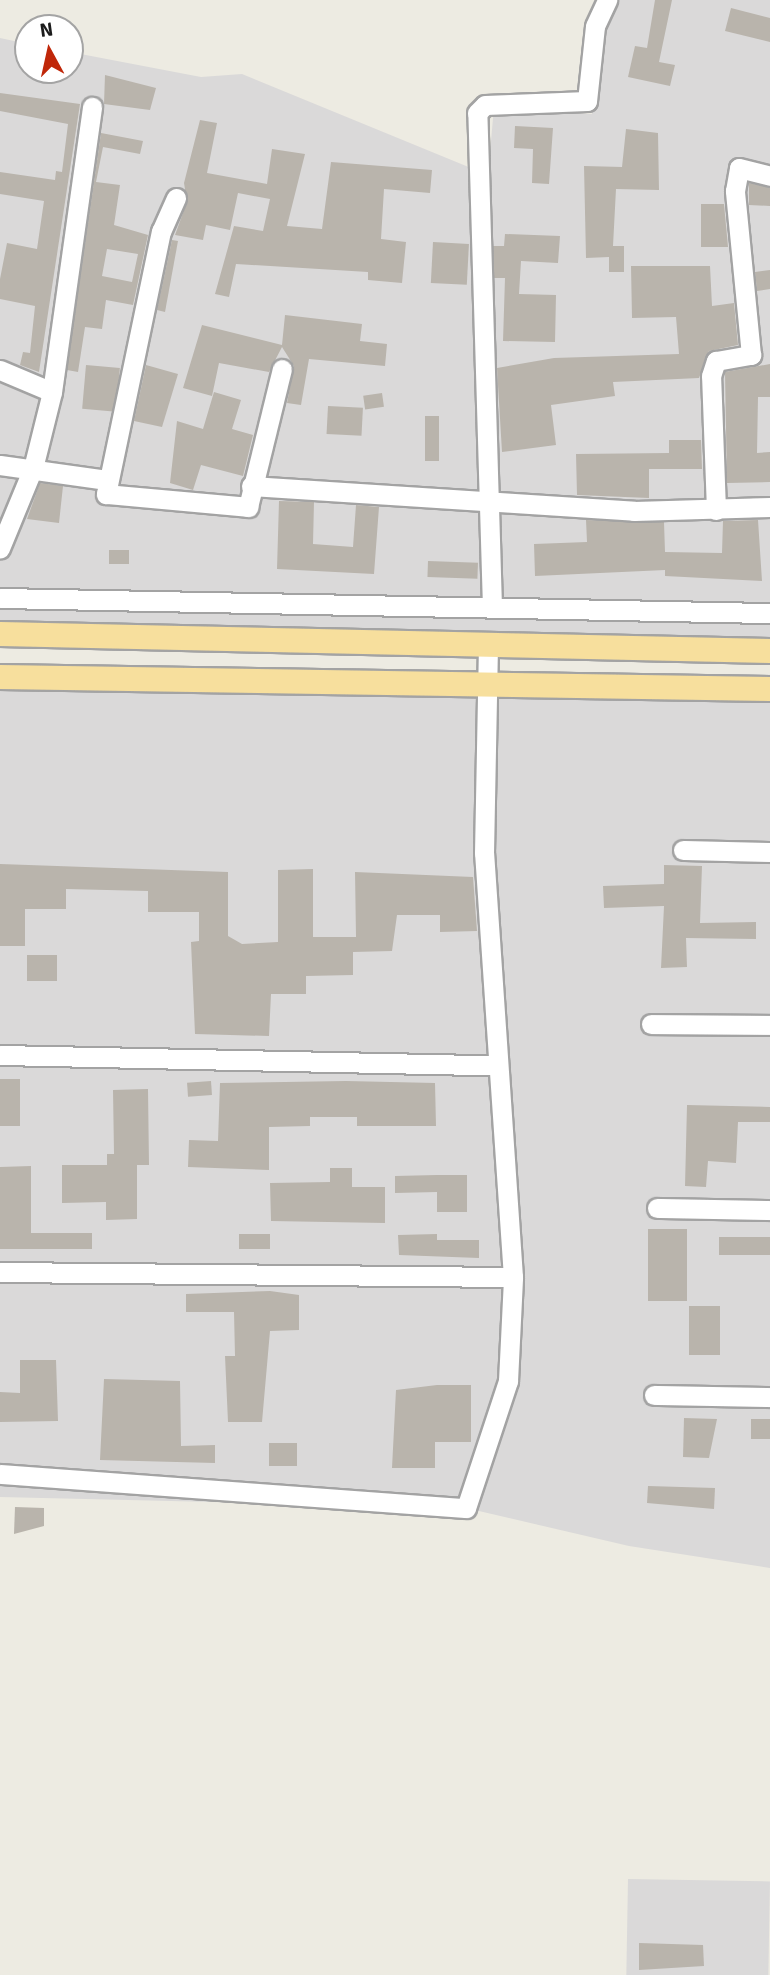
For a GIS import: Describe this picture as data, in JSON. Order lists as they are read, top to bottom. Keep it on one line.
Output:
{"north":"top"}
